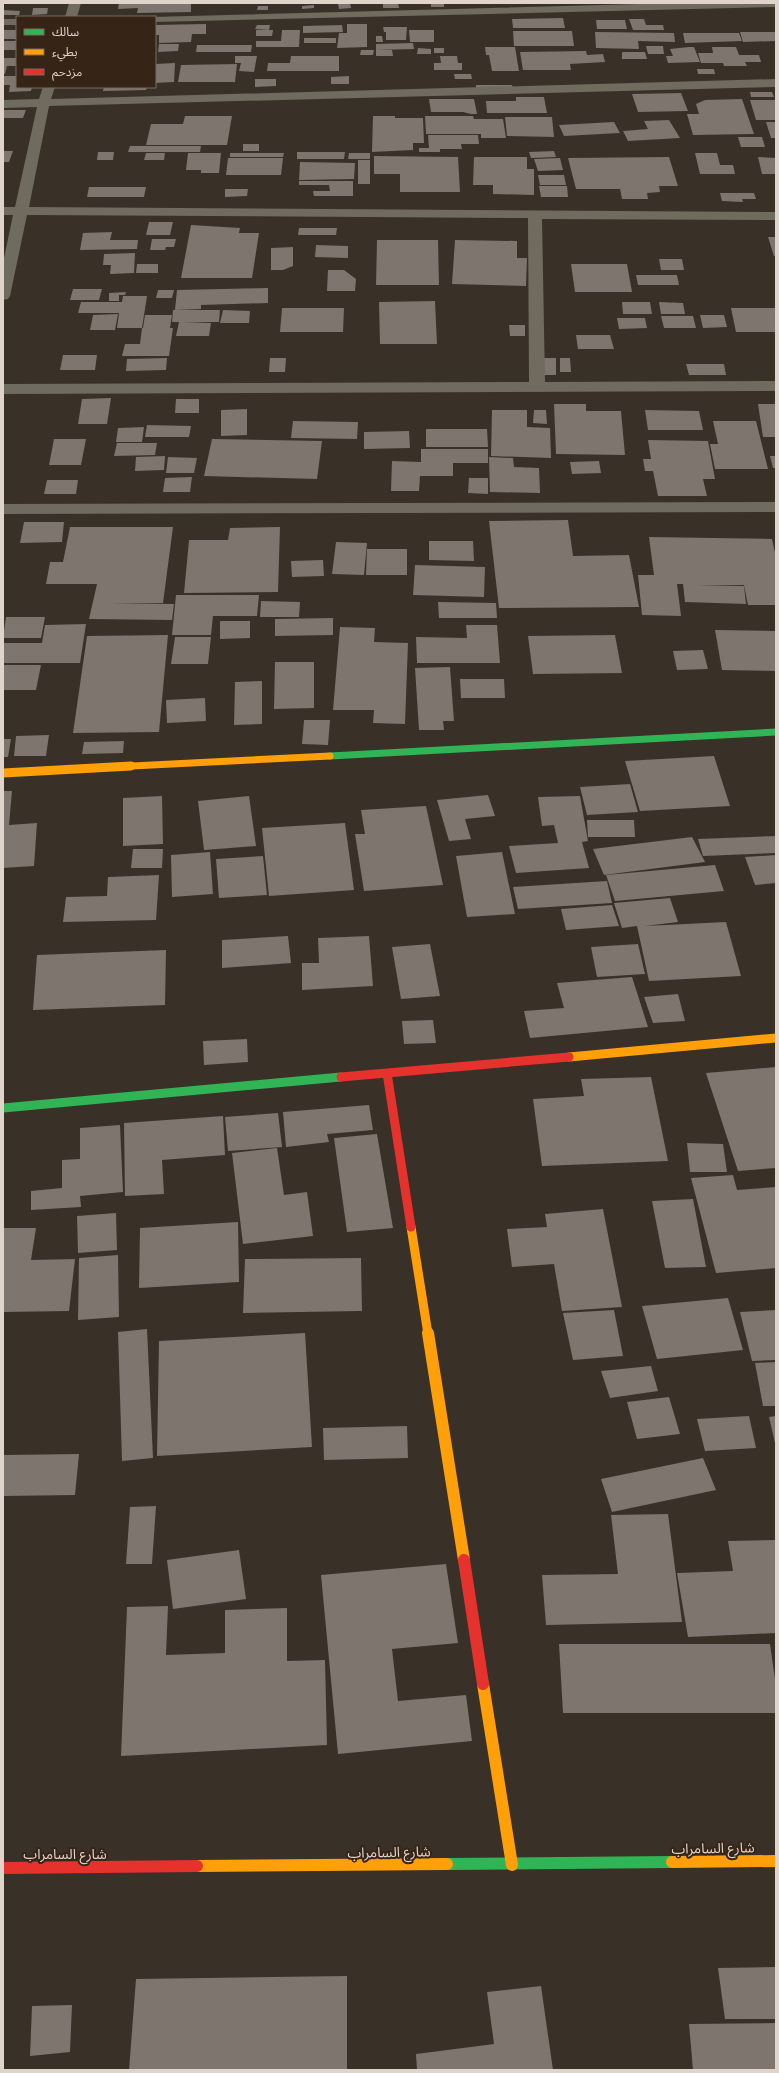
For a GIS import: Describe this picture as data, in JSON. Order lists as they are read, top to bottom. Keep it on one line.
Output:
{"streets":{"street":["شارع السامراب"]},"legend":["سالك","بطيء","مزدحم"]}
